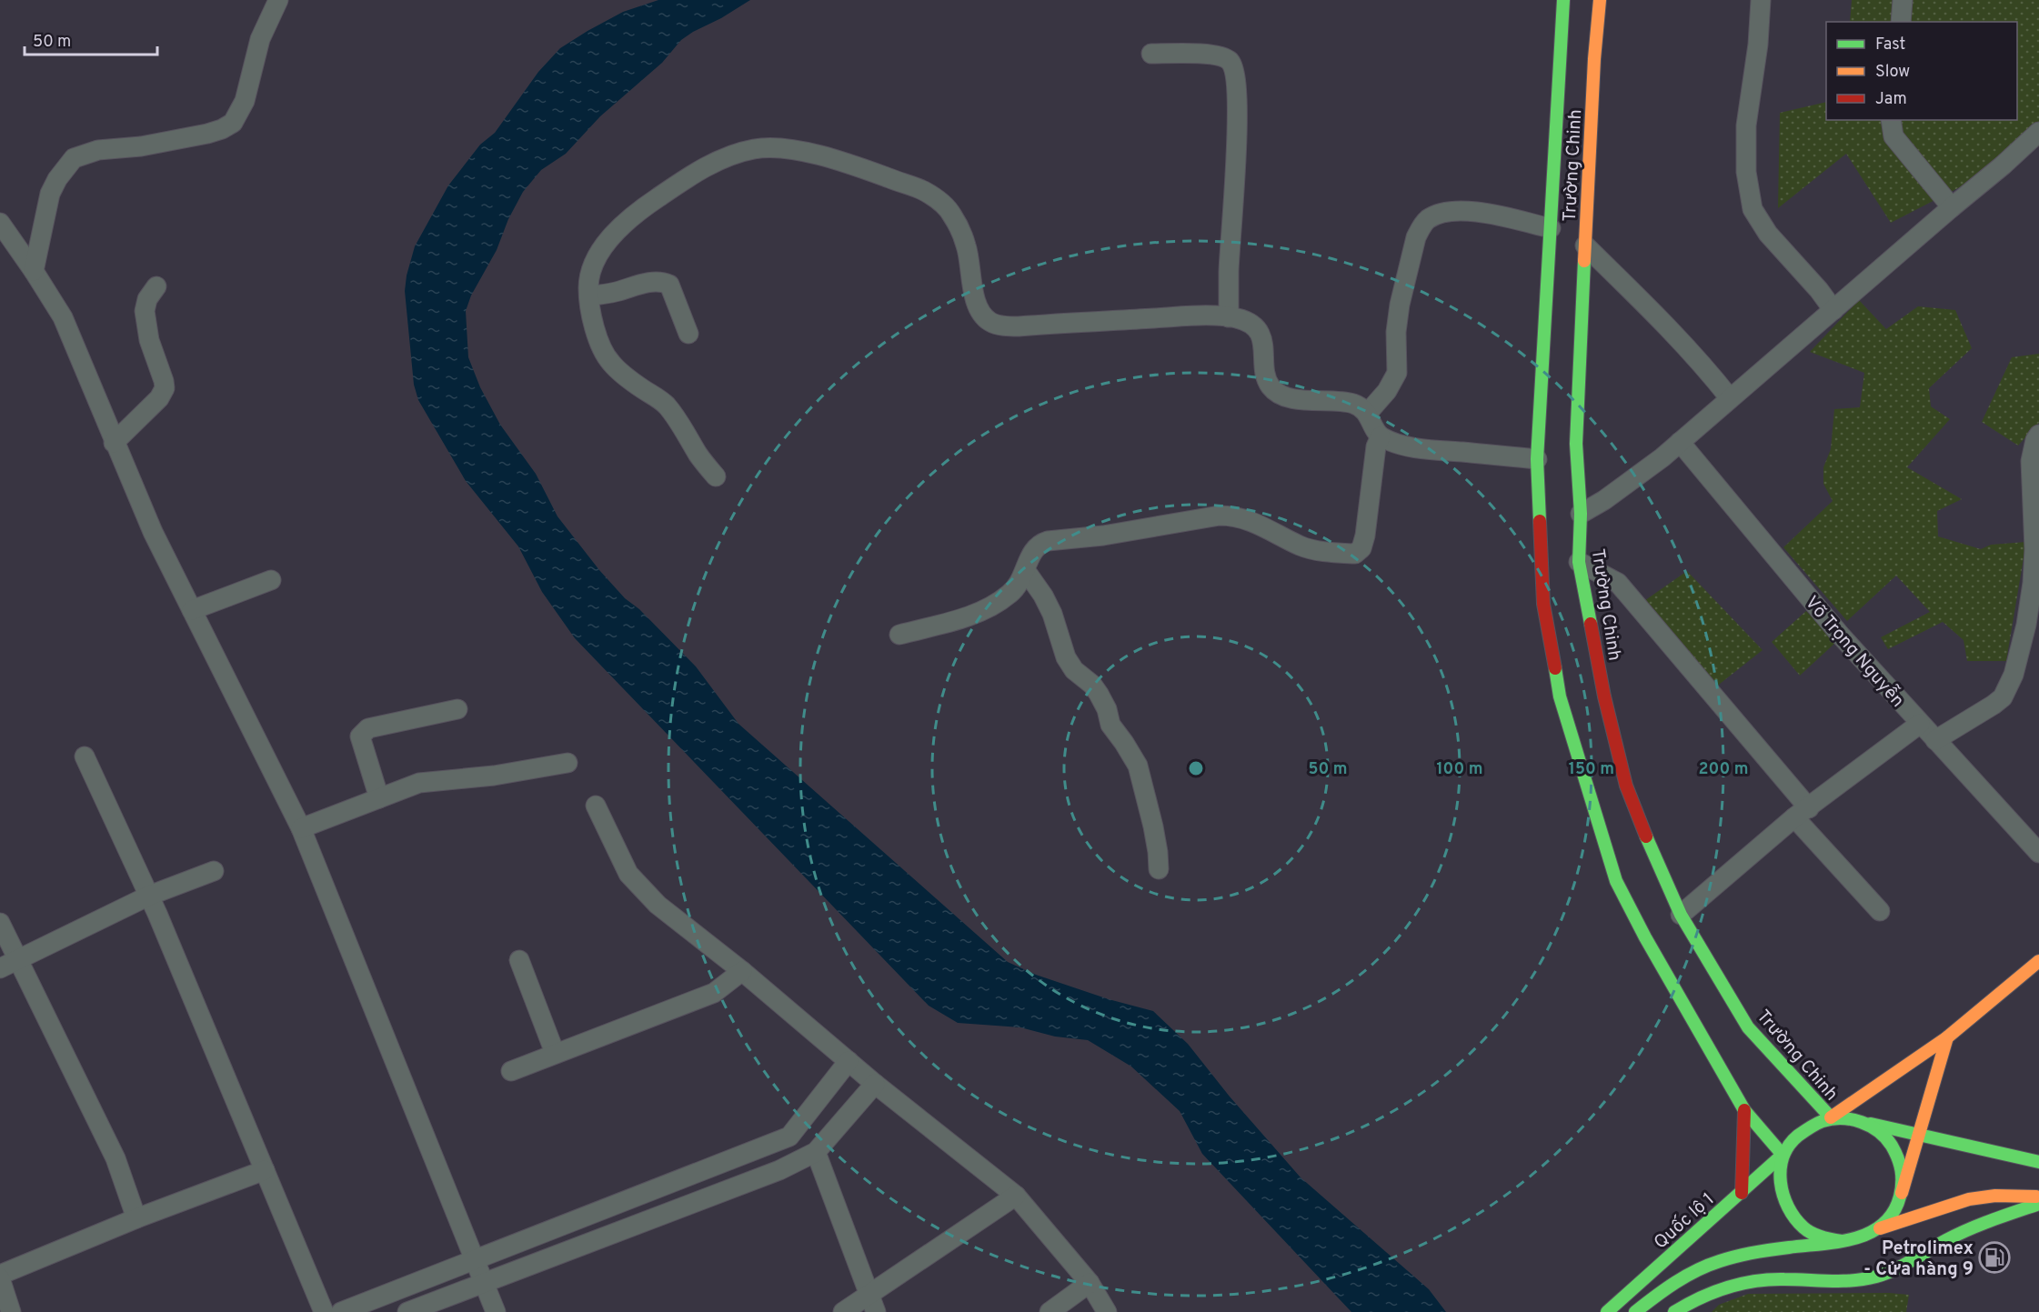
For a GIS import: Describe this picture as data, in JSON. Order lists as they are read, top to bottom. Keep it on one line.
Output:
{"streets":{"main road":["Trường Chinh","Quốc lộ 1"],"street":["Võ Trọng Nguyễn"]},"crossings":[["Trường Chinh","Quốc lộ 1"]],"places":{"fuel station":["Petrolimex - Cửa hàng 9"]},"legend":["Fast","Slow","Jam"],"scale_bar":"50 m","rings":["50 m","100 m","150 m","200 m"]}
